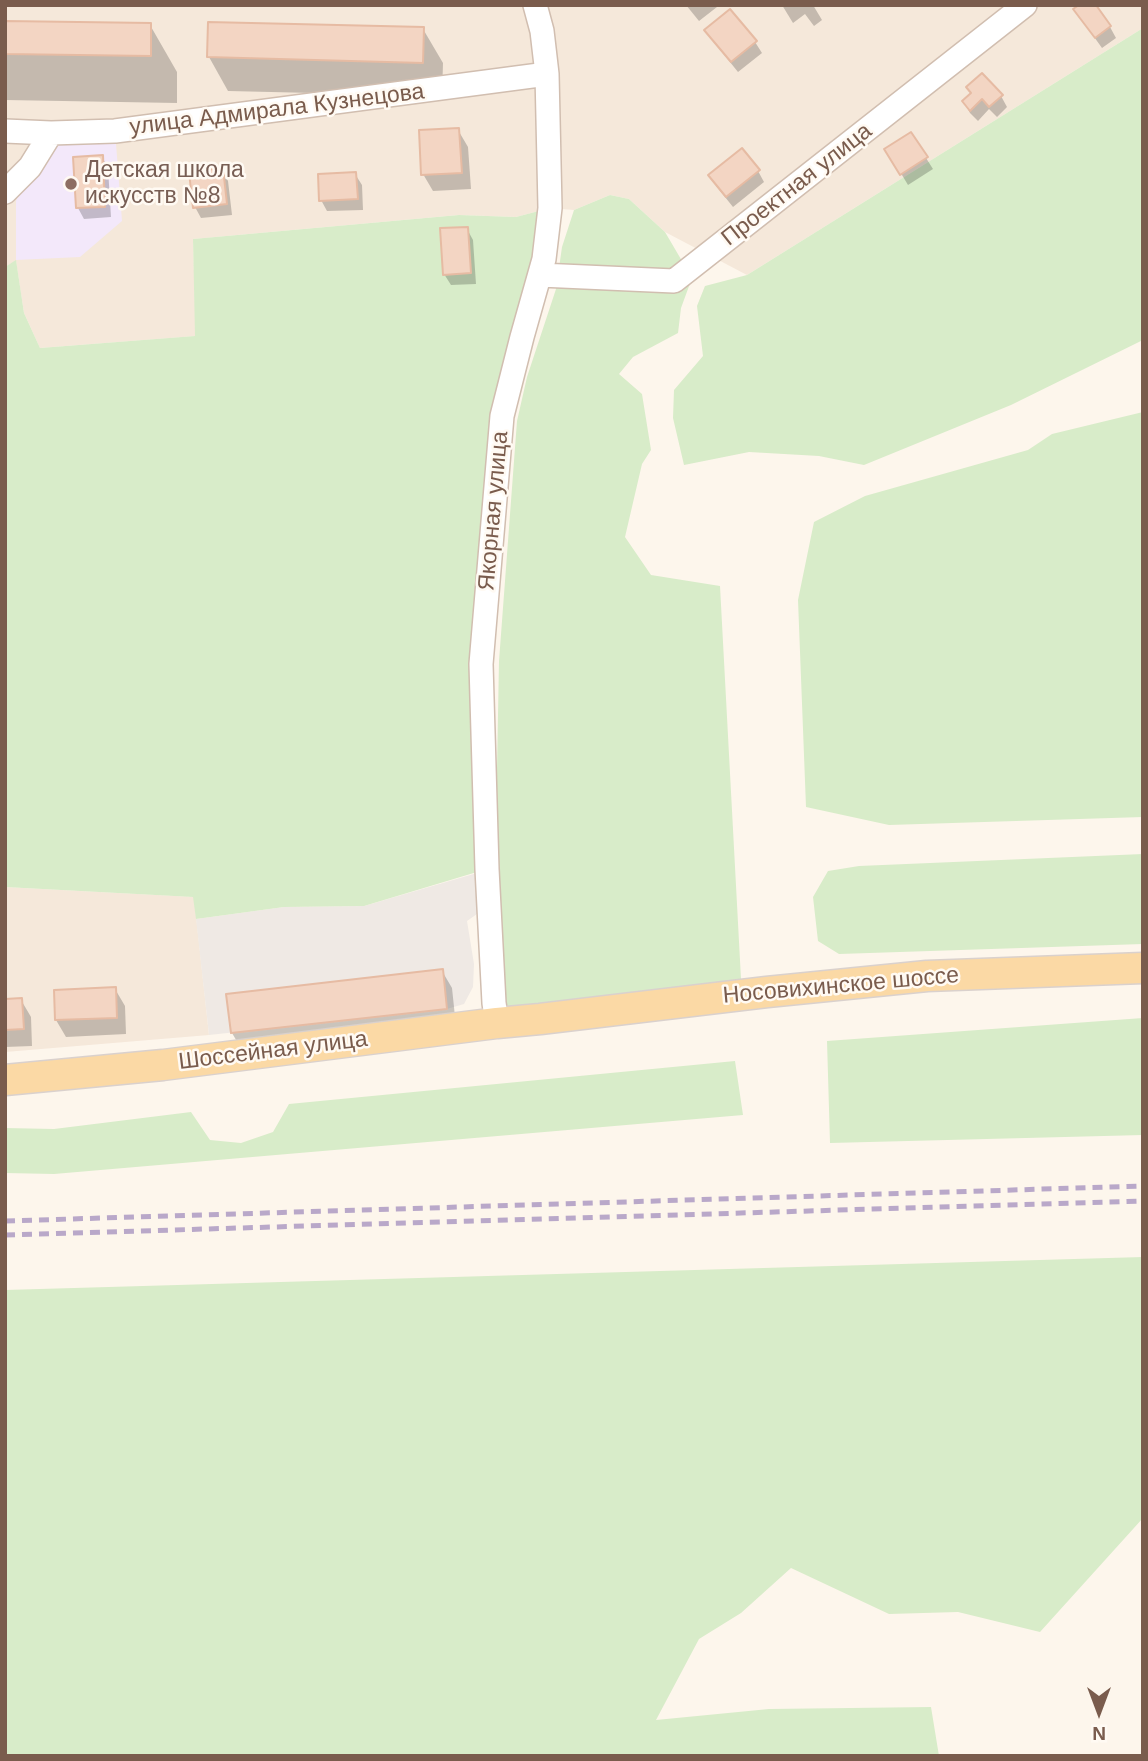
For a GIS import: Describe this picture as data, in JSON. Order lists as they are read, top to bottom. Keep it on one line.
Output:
{"streets":{"main road":["Носовихинское шоссе","Шоссейная улица"],"street":["улица Адмирала Кузнецова","Проектная улица","Якорная улица"]},"crossings":[["улица Адмирала Кузнецова","Якорная улица"],["Проектная улица","Якорная улица"],["Якорная улица","Шоссейная улица"],["Носовихинское шоссе","Шоссейная улица"]],"places":["Детская школа искусств №8"],"north":"bottom"}
